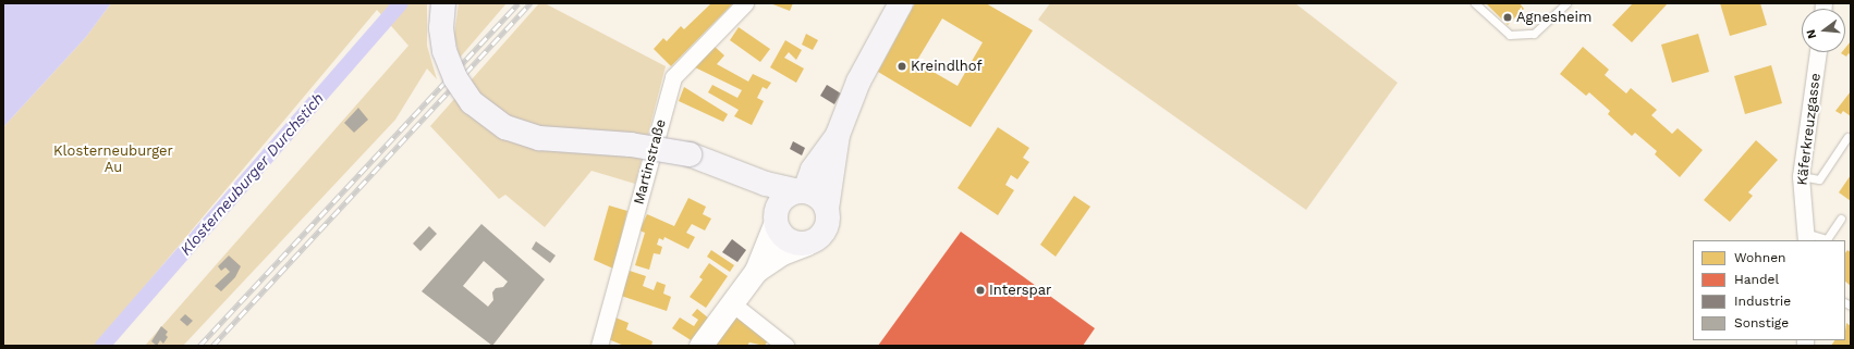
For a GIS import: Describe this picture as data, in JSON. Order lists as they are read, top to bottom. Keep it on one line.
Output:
{"streets":{"street":["Käferkreuzgasse","Martinstraße"]},"water":["Klosterneuburger Durchstich"],"parks":["Klosterneuburger Au"],"places":["Agnesheim","Kreindlhof","Interspar"],"legend":["Wohnen","Handel","Industrie","Sonstige"],"north":"left"}
